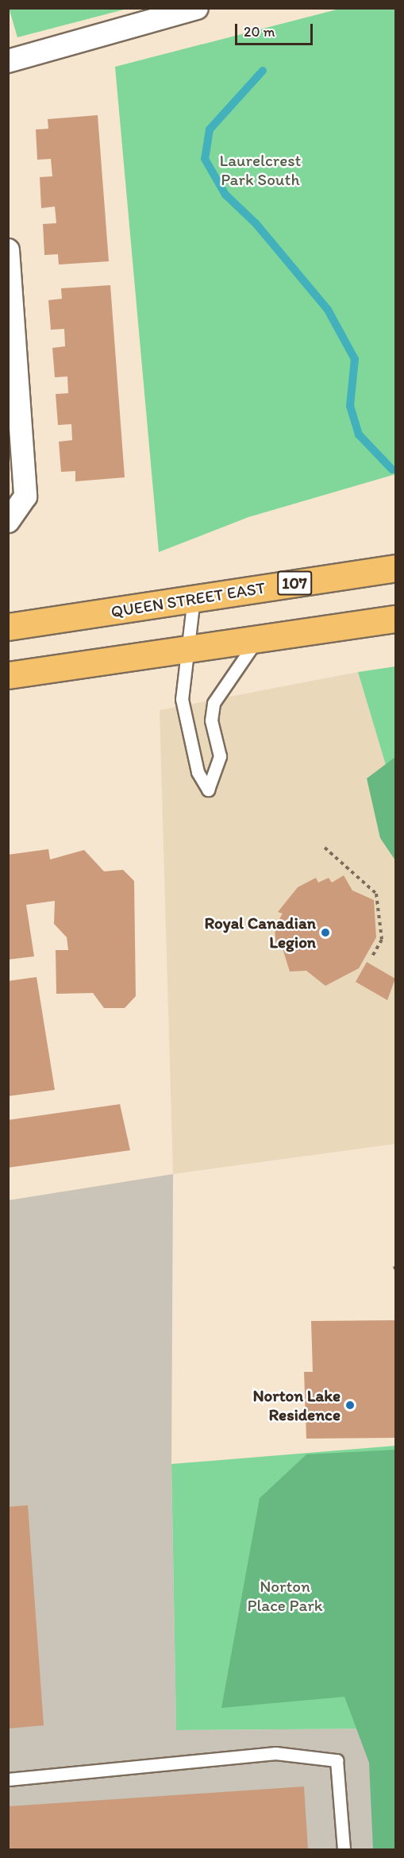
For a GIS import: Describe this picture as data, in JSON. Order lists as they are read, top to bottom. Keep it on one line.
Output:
{"streets":{"main road":["107","QUEEN STREET EAST"]},"parks":["Laurelcrest Park South","Norton Place Park"],"places":["Royal Canadian Legion","Norton Lake Residence"],"scale_bar":"20 m"}
